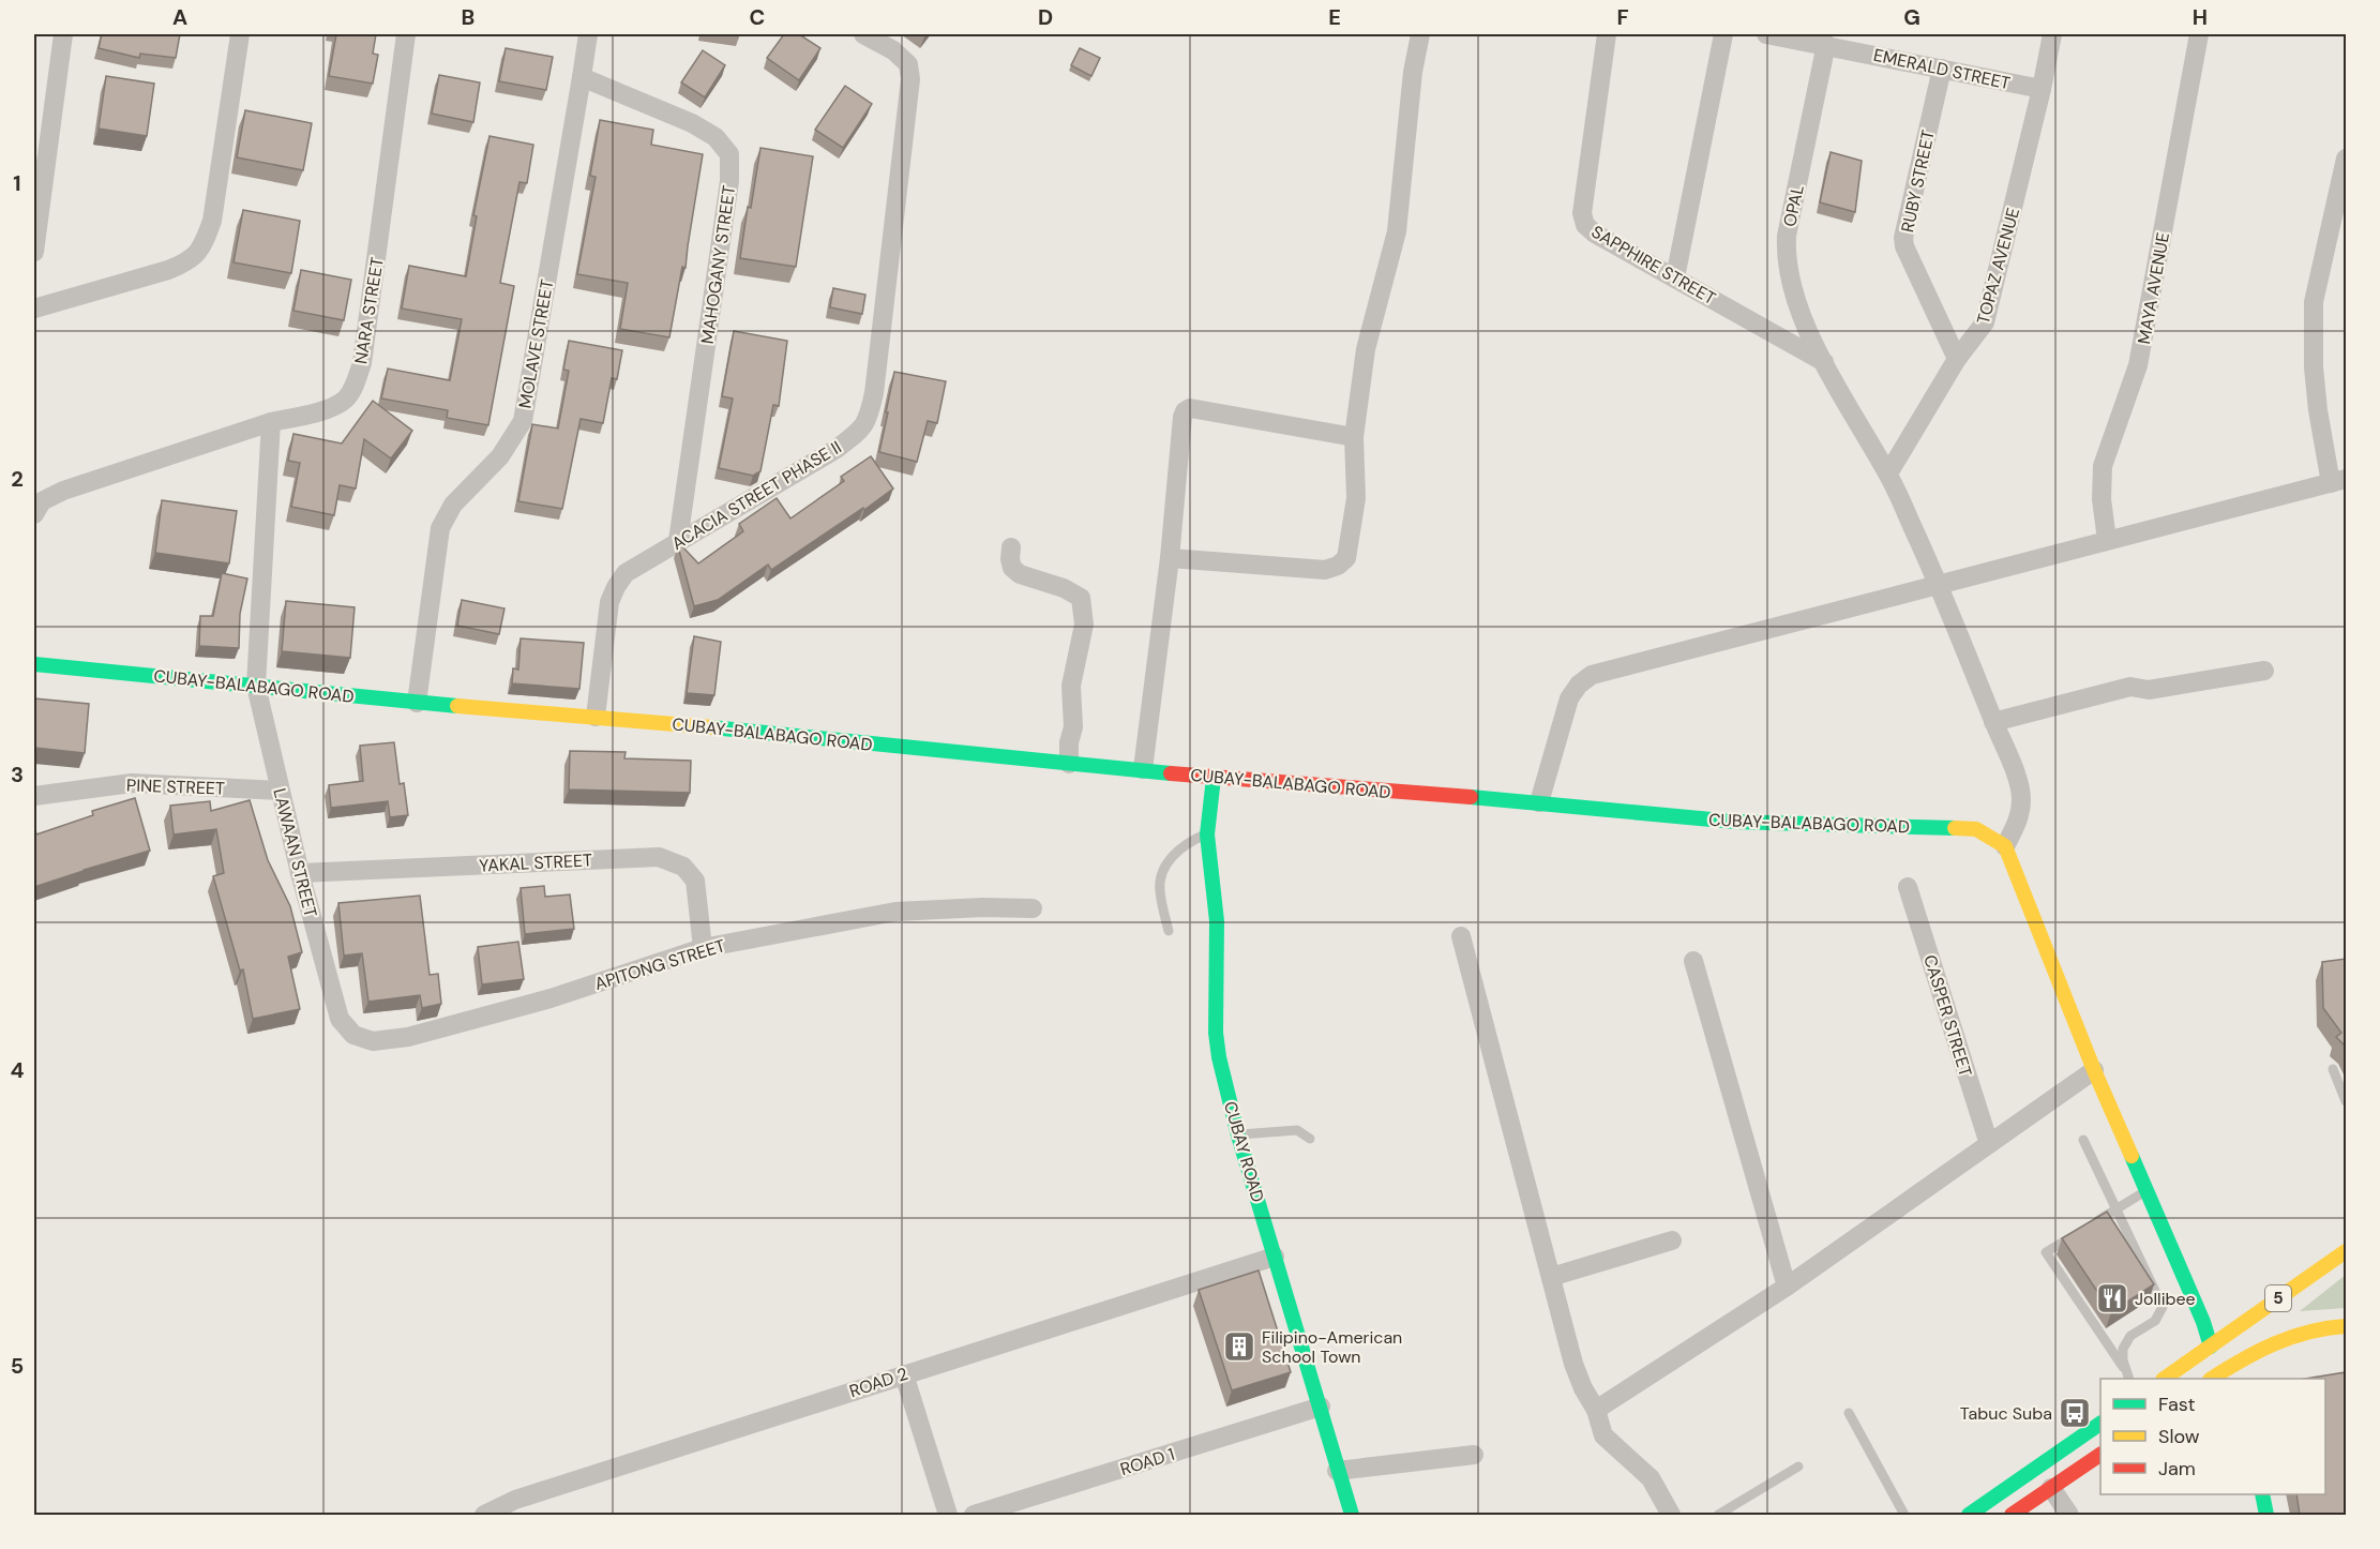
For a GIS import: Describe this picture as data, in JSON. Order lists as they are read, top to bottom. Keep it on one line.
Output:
{"streets":{"main road":["CUBAY-BALABAGO ROAD","CUBAY ROAD","5"],"street":["EMERALD STREET","RUBY STREET","OPAL","MAHOGANY STREET","SAPPHIRE STREET","TOPAZ AVENUE","MAYA AVENUE","NARA STREET","MOLAVE STREET","ACACIA STREET PHASE II","PINE STREET","LAWAAN STREET","YAKAL STREET","APITONG STREET","CASPER STREET","ROAD 2","ROAD 1"]},"crossings":[["EMERALD STREET","RUBY STREET"],["EMERALD STREET","OPAL"],["EMERALD STREET","TOPAZ AVENUE"],["RUBY STREET","TOPAZ AVENUE"],["OPAL","SAPPHIRE STREET"],["OPAL","TOPAZ AVENUE"],["OPAL","CUBAY-BALABAGO ROAD"],["MAHOGANY STREET","MOLAVE STREET"],["MAHOGANY STREET","ACACIA STREET PHASE II"],["MOLAVE STREET","CUBAY-BALABAGO ROAD"],["ACACIA STREET PHASE II","CUBAY-BALABAGO ROAD"],["CUBAY-BALABAGO ROAD","LAWAAN STREET"],["CUBAY-BALABAGO ROAD","CUBAY ROAD"],["PINE STREET","LAWAAN STREET"],["LAWAAN STREET","YAKAL STREET"],["LAWAAN STREET","APITONG STREET"],["YAKAL STREET","APITONG STREET"],["CUBAY ROAD","ROAD 2"],["CUBAY ROAD","ROAD 1"]],"places":{"restaurant":["Jollibee"],"building":["Filipino-American School Town"],"bus stop":["Tabuc Suba"]},"legend":["Fast","Slow","Jam"],"grid":{"columns":["A","B","C","D","E","F","G","H"],"rows":["1","2","3","4","5"]}}
